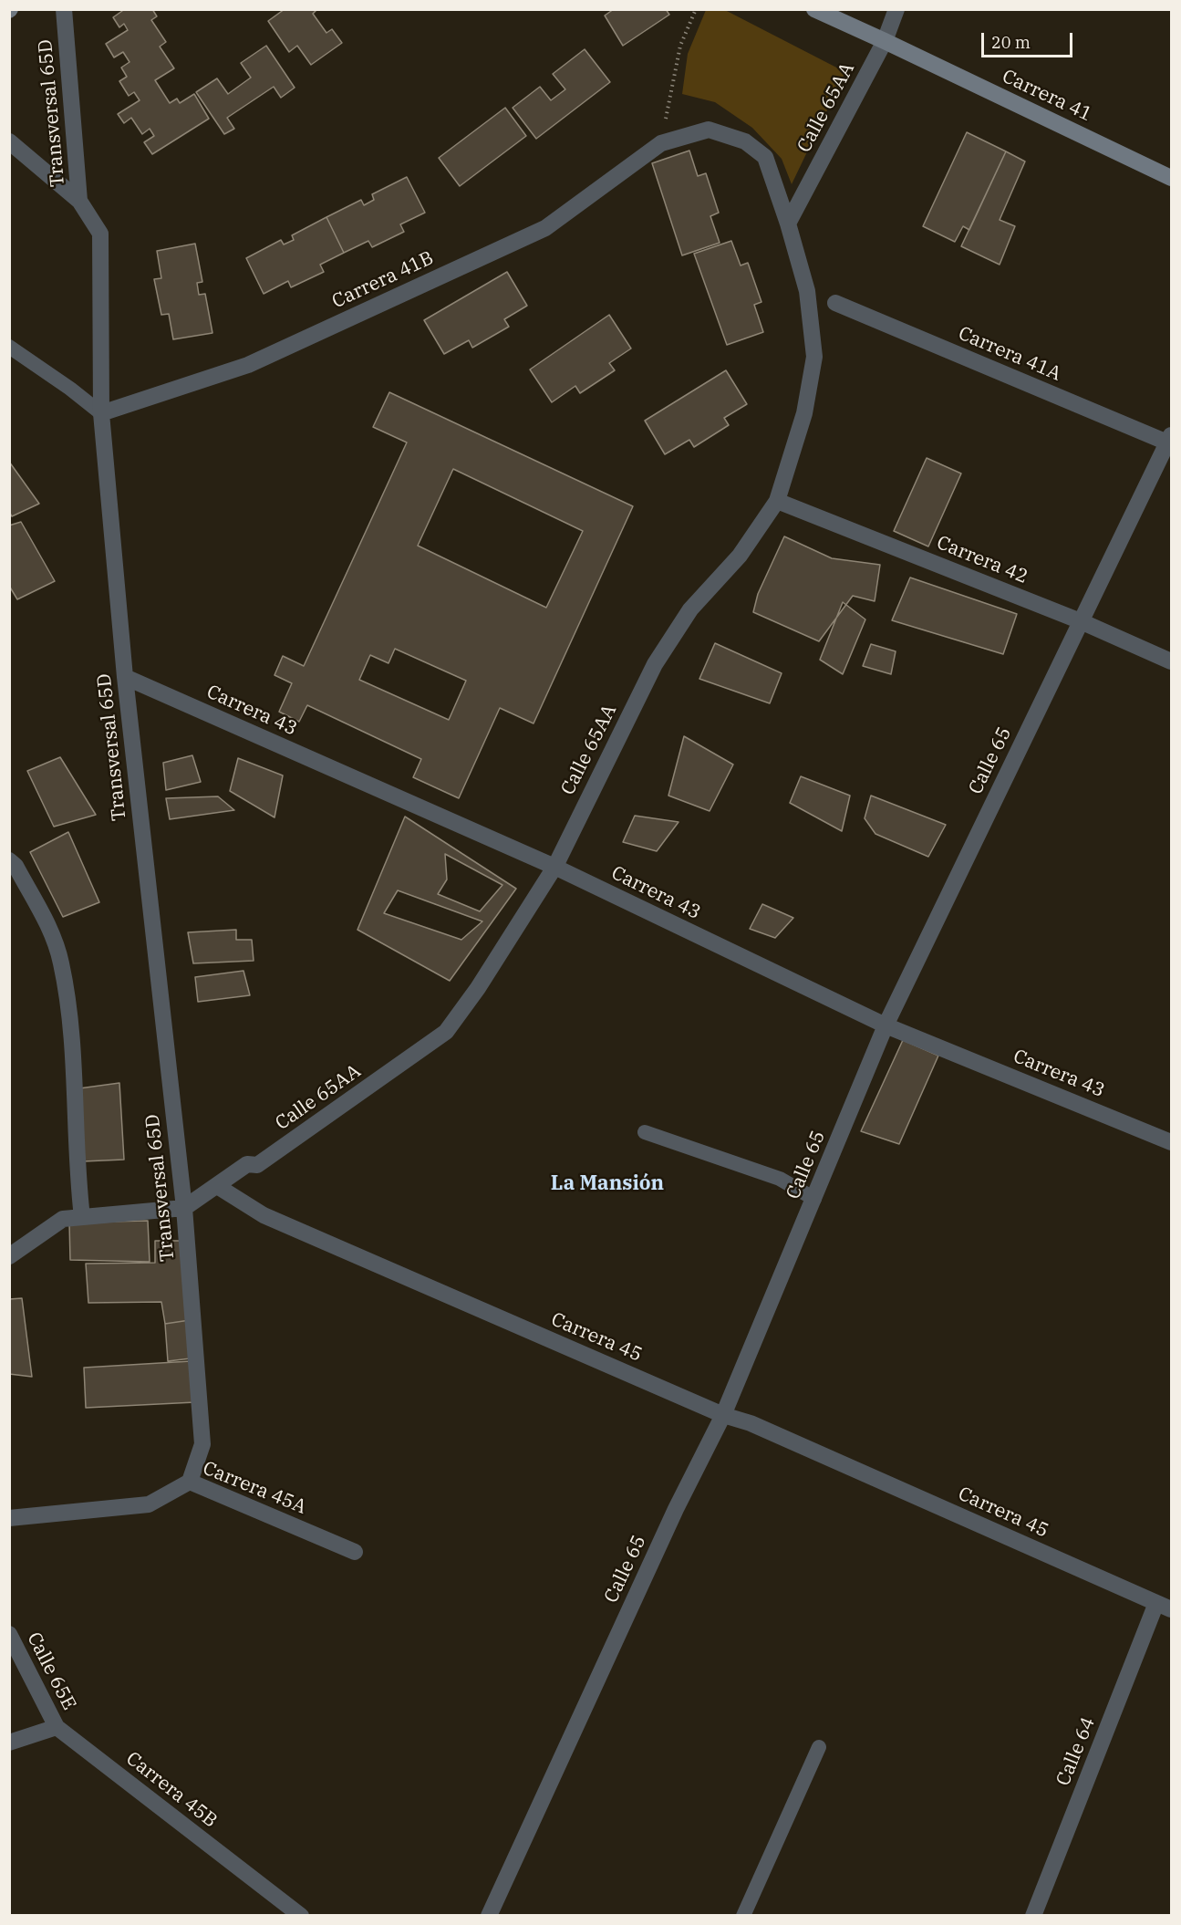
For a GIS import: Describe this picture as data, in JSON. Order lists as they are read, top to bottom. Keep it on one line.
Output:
{"streets":{"street":["Carrera 41","Calle 65AA","Transversal 65D","Carrera 41B","Carrera 41A","Carrera 42","Carrera 43","Calle 65","Carrera 45","Carrera 45A","Calle 65E","Calle 64","Carrera 45B"]},"crossings":[["Carrera 41","Calle 65AA"],["Calle 65AA","Carrera 41B"],["Calle 65AA","Carrera 42"],["Calle 65AA","Carrera 43"],["Calle 65AA","Carrera 45"],["Transversal 65D","Carrera 41B"],["Transversal 65D","Carrera 43"],["Transversal 65D","Carrera 45A"],["Carrera 41A","Calle 65"],["Carrera 42","Calle 65"],["Carrera 43","Calle 65"],["Calle 65","Carrera 45"],["Carrera 45","Calle 64"],["Calle 65E","Carrera 45B"]],"districts":["La Mansión"],"scale_bar":"20 m"}
